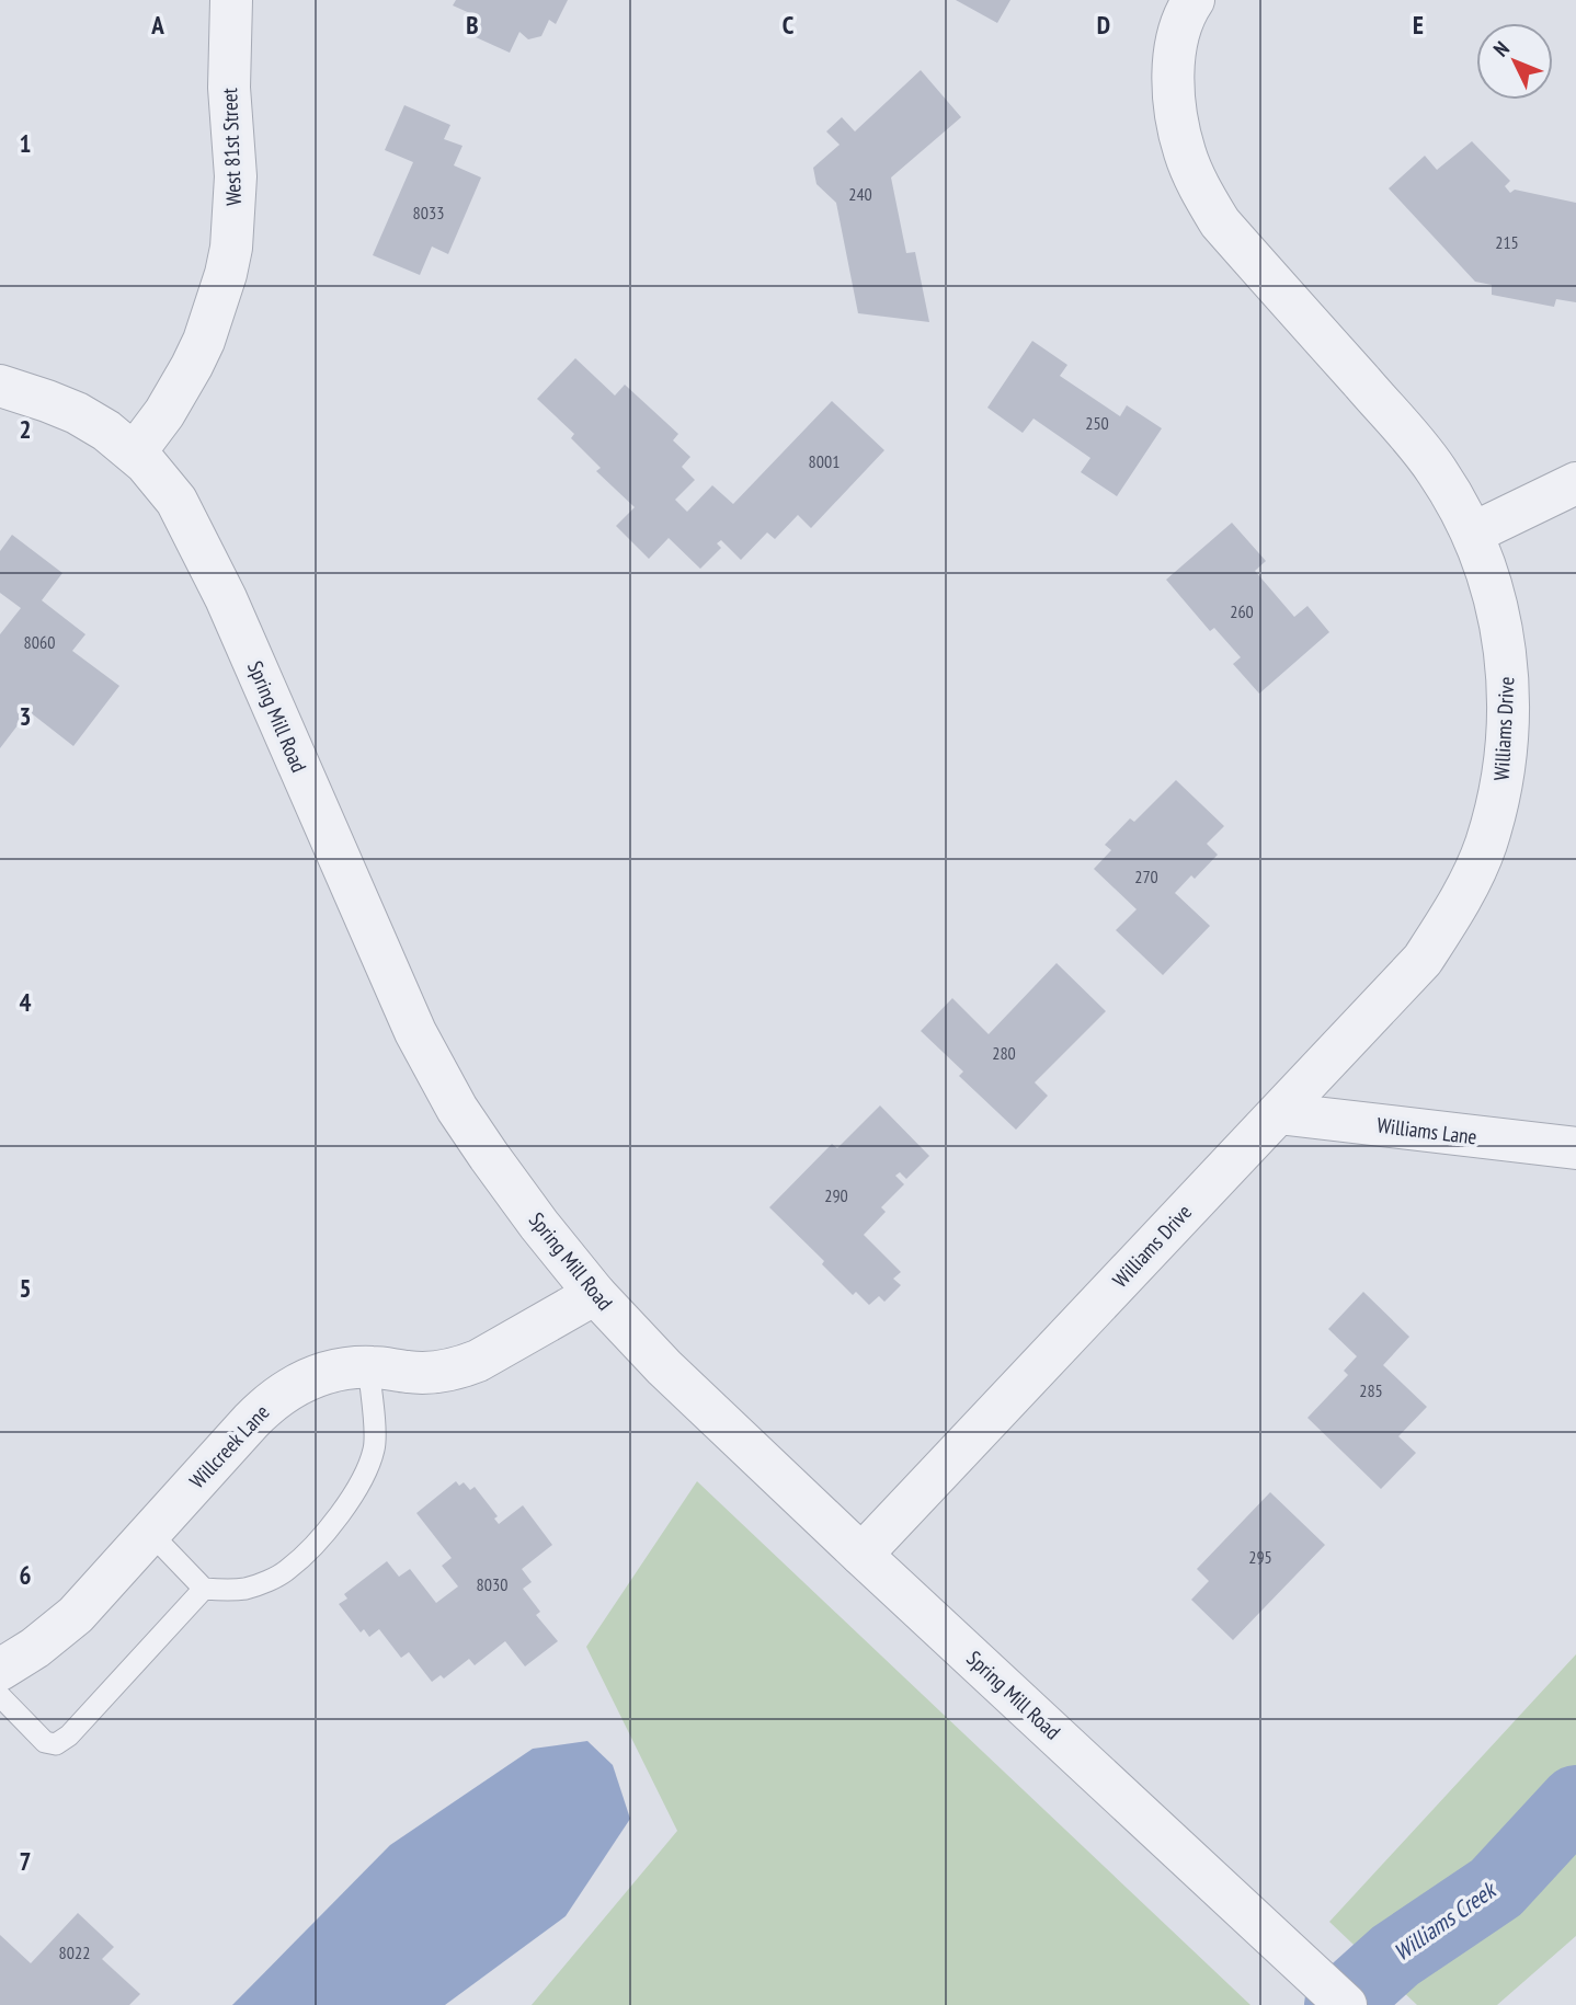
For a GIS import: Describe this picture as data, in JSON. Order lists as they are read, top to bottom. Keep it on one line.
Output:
{"streets":{"street":["West 81st Street","Spring Mill Road","Williams Drive","Williams Lane","Willcreek Lane"]},"crossings":[["West 81st Street","Spring Mill Road"],["Spring Mill Road","Williams Drive"],["Spring Mill Road","Willcreek Lane"],["Williams Drive","Williams Lane"]],"water":["Williams Creek"],"house_numbers":["240","8033","215","250","8001","260","8060","270","280","290","285","295","8030","8022"],"north":"top left","grid":{"columns":["A","B","C","D","E"],"rows":["1","2","3","4","5","6","7"]}}
